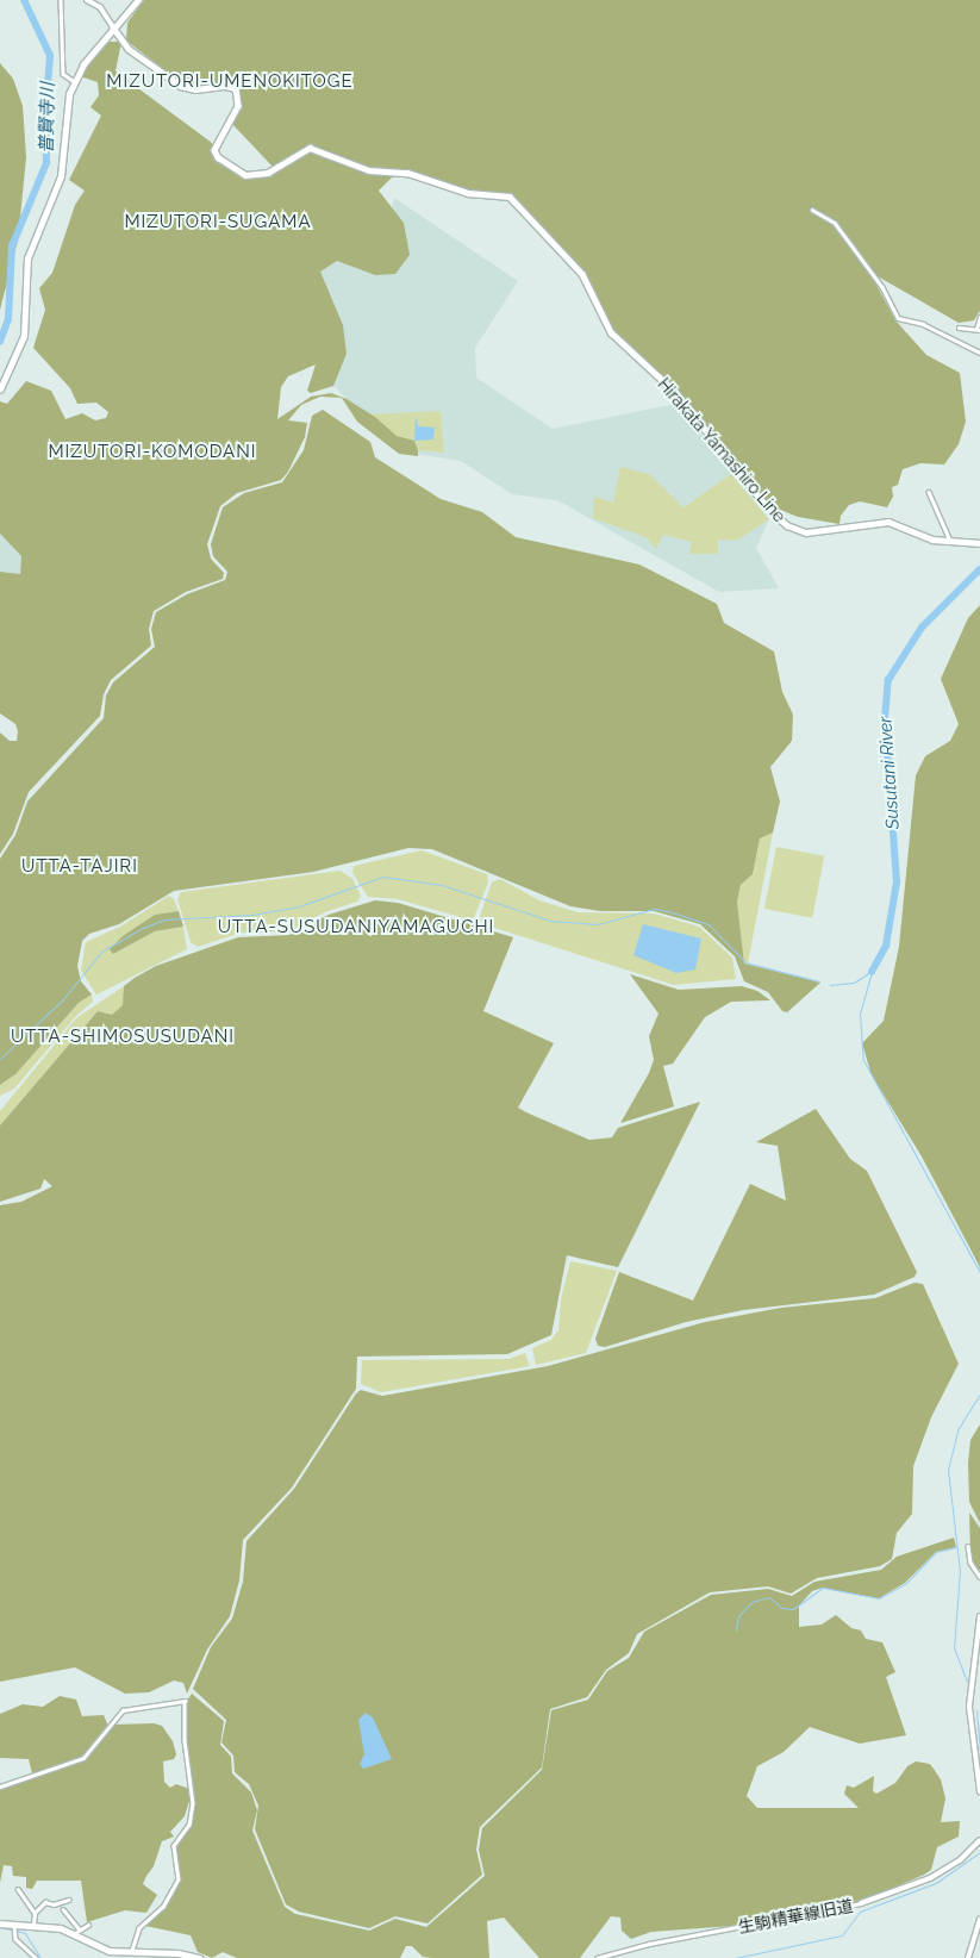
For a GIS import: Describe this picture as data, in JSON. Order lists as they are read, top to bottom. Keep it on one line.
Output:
{"streets":{"main road":["Hirakata Yamashiro Line"],"street":["生駒精華線旧道"]},"districts":["MIZUTORI-UMENOKITOGE","MIZUTORI-SUGAMA","MIZUTORI-KOMODANI","UTTA-TAJIRI","UTTA-SUSUDANIYAMAGUCHI","UTTA-SHIMOSUSUDANI"],"water":["普賢寺川","Susutani River"]}
